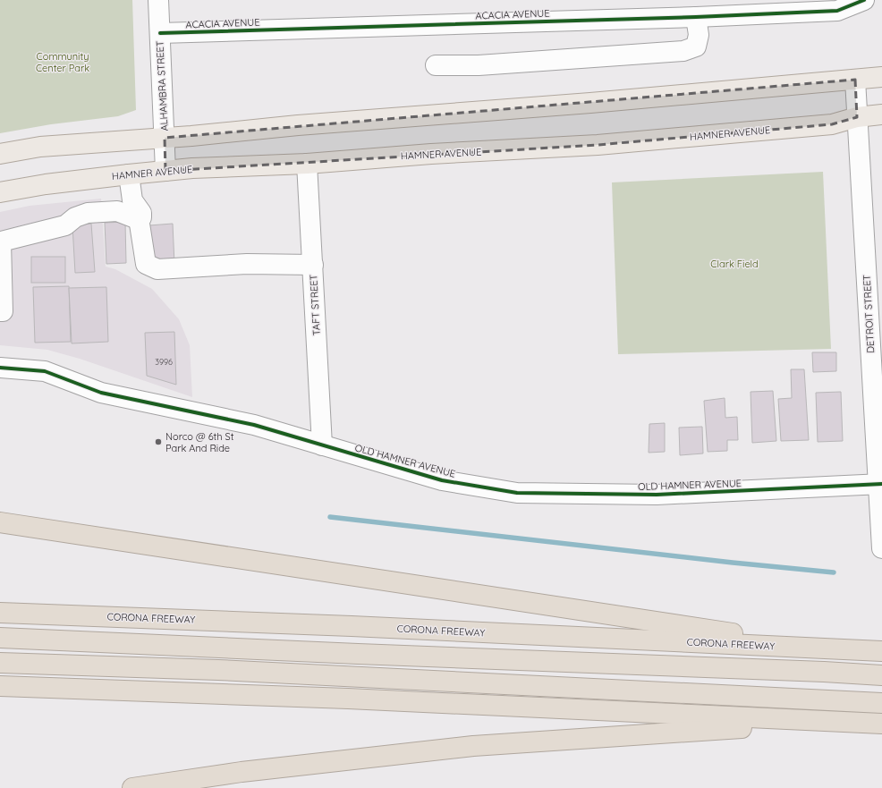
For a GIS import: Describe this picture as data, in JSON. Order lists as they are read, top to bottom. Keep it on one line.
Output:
{"streets":{"highway":["CORONA FREEWAY"],"main road":["HAMNER AVENUE"],"street":["ACACIA AVENUE","ALHAMBRA STREET","TAFT STREET","DETROIT STREET","OLD HAMNER AVENUE"]},"crossings":[["ACACIA AVENUE","ALHAMBRA STREET"],["ALHAMBRA STREET","HAMNER AVENUE"],["HAMNER AVENUE","TAFT STREET"],["HAMNER AVENUE","DETROIT STREET"],["TAFT STREET","OLD HAMNER AVENUE"],["DETROIT STREET","OLD HAMNER AVENUE"]],"parks":["Community Center Park","Clark Field"],"places":["Norco @ 6th St Park And Ride"],"house_numbers":["3996"]}
